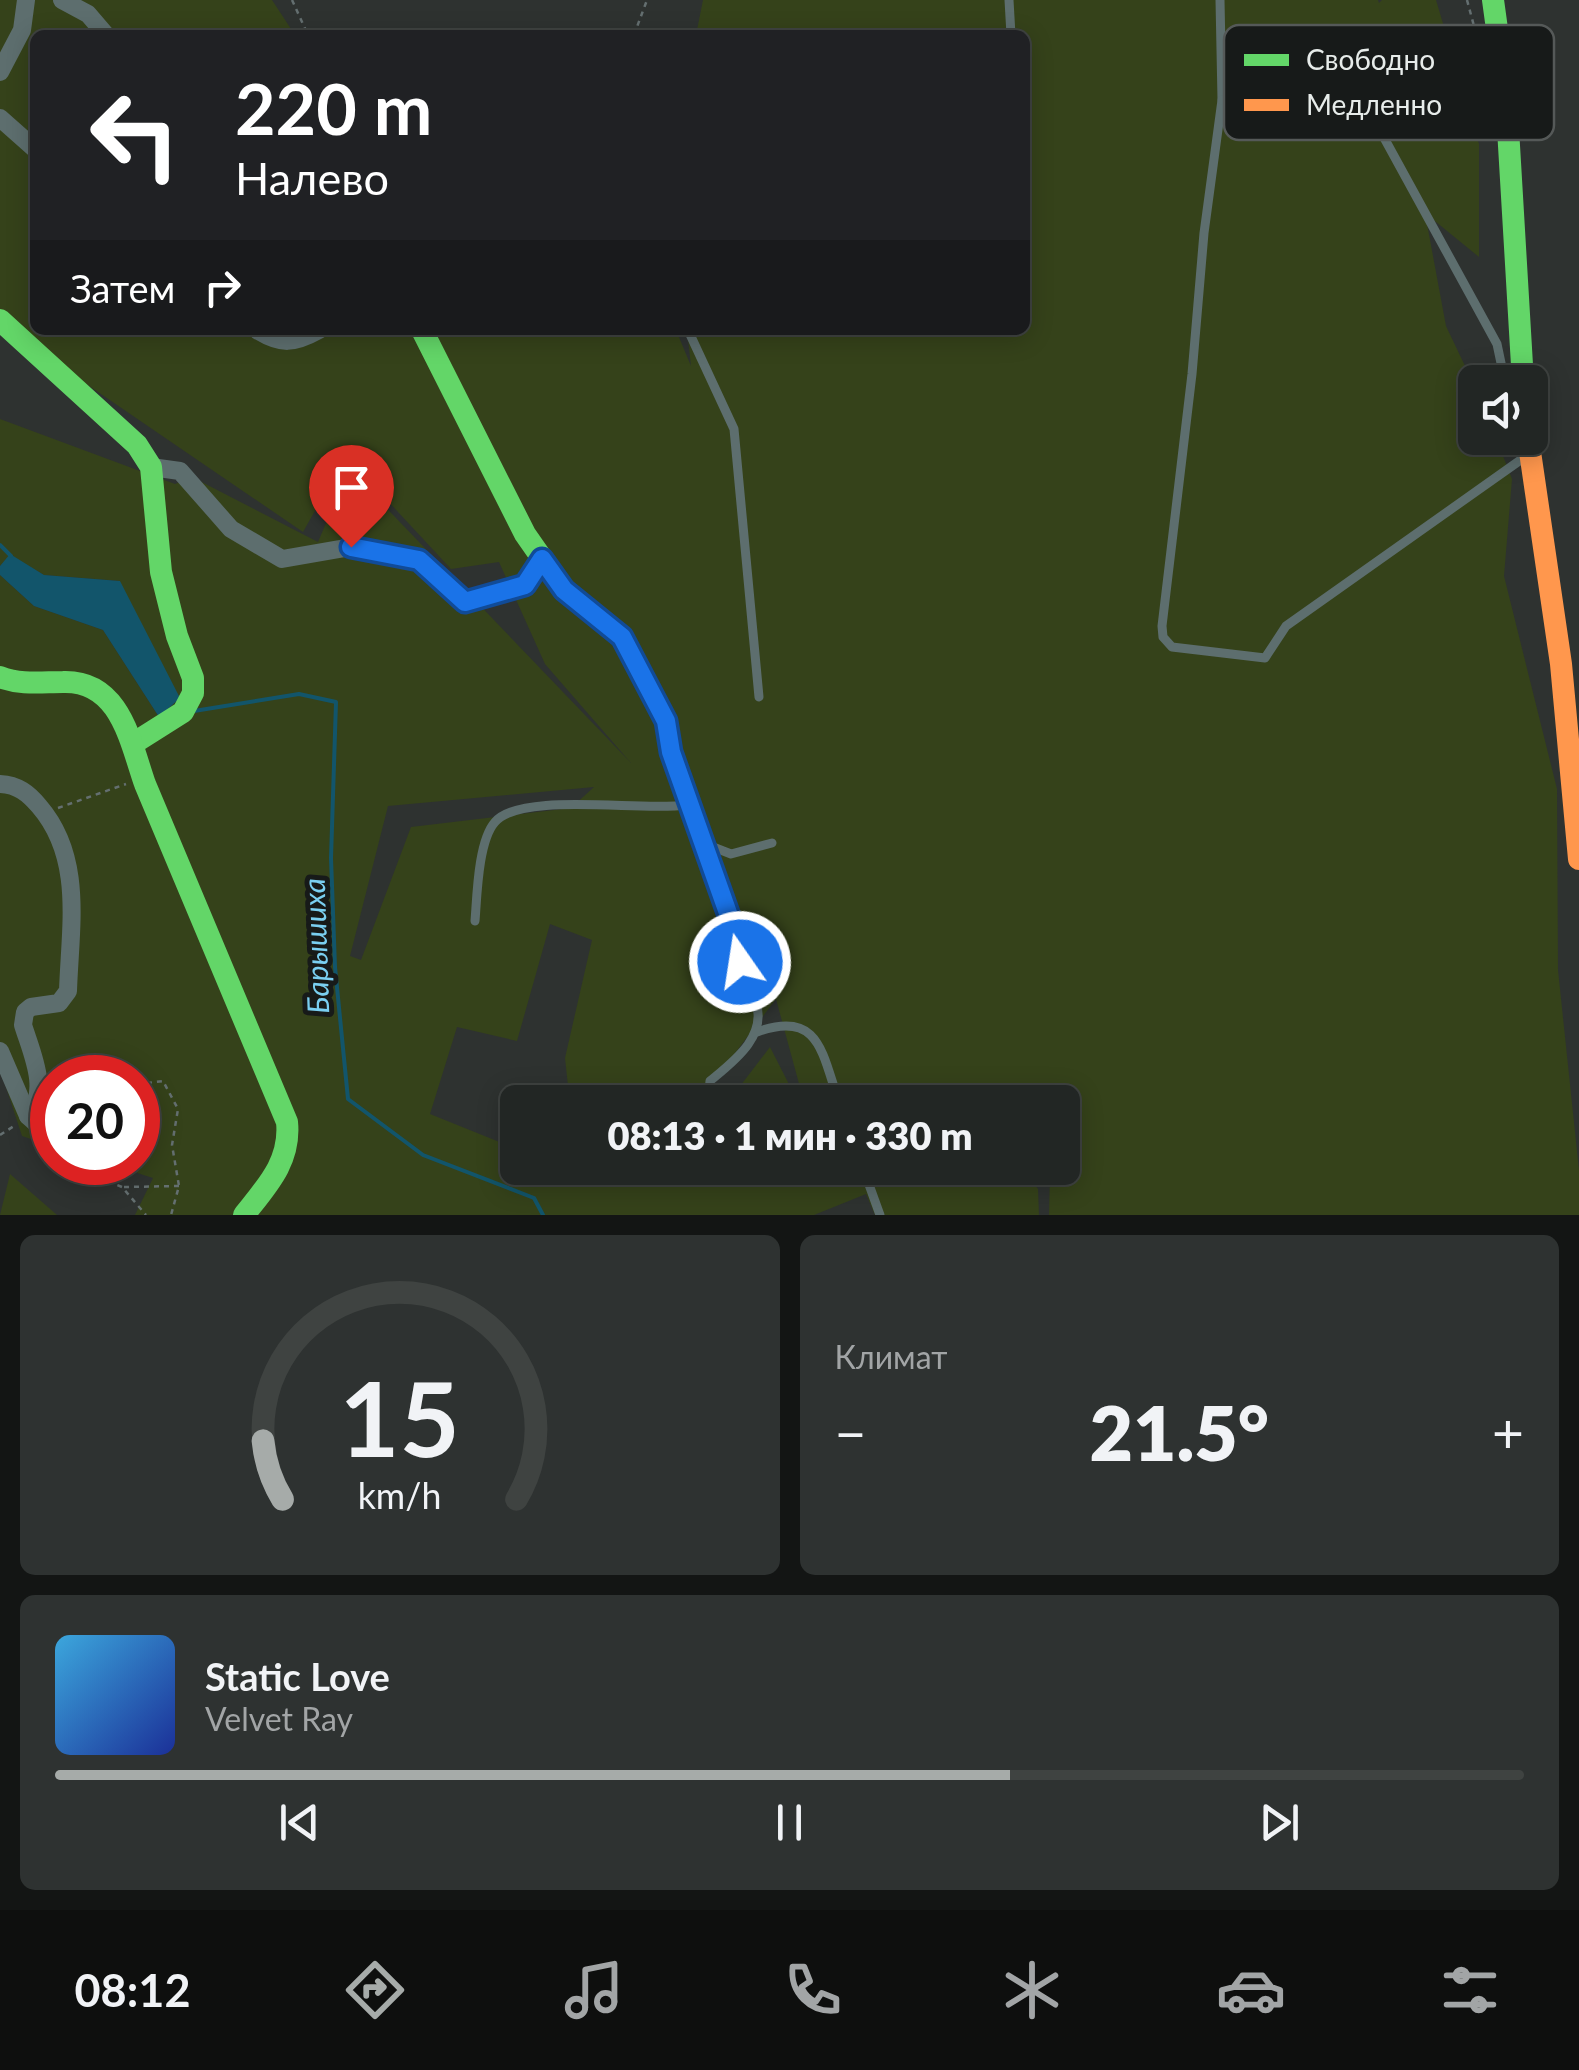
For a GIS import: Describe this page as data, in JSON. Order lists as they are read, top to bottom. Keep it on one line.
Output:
{"water":["Барышиха"],"legend":["Свободно","Медленно"],"page":{"turn":["220 m","Налево"],"then":"Затем","limit":"20","trip":"08:13 · 1 мин · 330 m","tile":"Климат","heat":["−","21.5°","+"],"song":["Static Love","Velvet Ray"],"tabs":"08:12","gauge":["15","km/h"]}}
